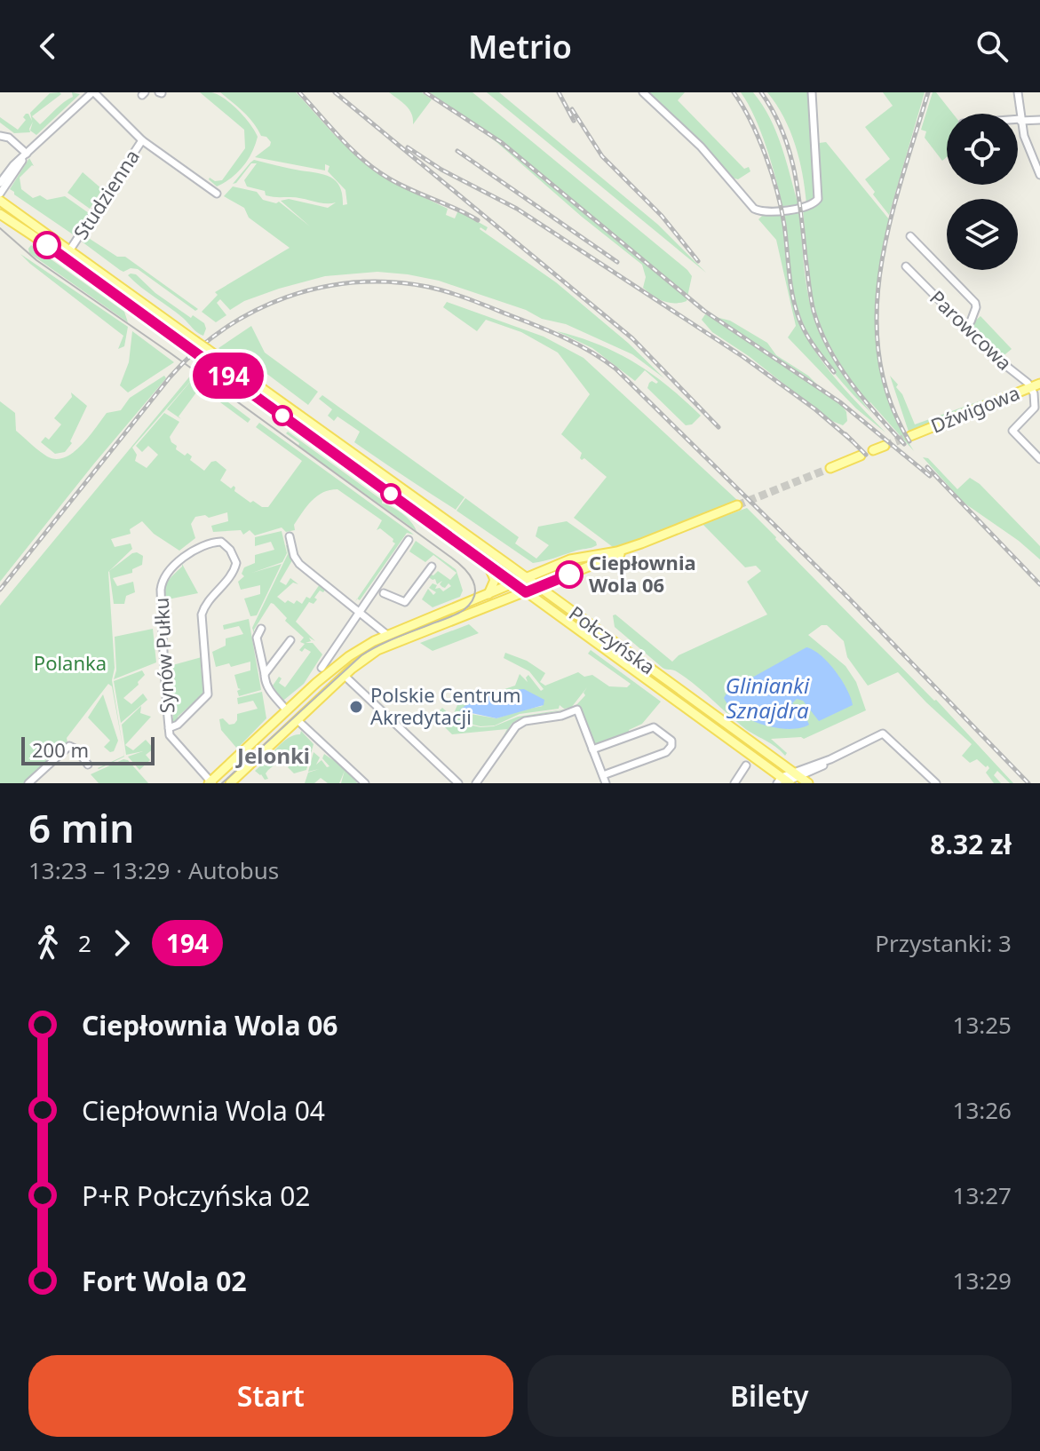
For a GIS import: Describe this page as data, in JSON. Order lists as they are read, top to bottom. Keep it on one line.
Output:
{"streets":{"main road":["Dźwigowa","Połczyńska"],"street":["Studzienna","Parowcowa","Synów Pułku"]},"crossings":[["Studzienna","Połczyńska"],["Parowcowa","Dźwigowa"]],"districts":["Jelonki"],"water":["Glinianki Sznajdra"],"parks":["Polanka"],"places":["Ciepłownia Wola 06","Polskie Centrum Akredytacji"],"lines":["bus line 194"],"scale_bar":"200 m","page":{"header":"Metrio","on_map":"194","scale":"200 m","heading":["6 min","13:23 – 13:29 · Autobus","8.32 zł"],"legs":["2","194","Przystanki: 3"],"list":[{"name":"Ciepłownia Wola 06","value":"13:25"},{"name":"Ciepłownia Wola 04","value":"13:26"},{"name":"P+R Połczyńska 02","value":"13:27"},{"name":"Fort Wola 02","value":"13:29"}],"buttons":["Start","Bilety"]}}
